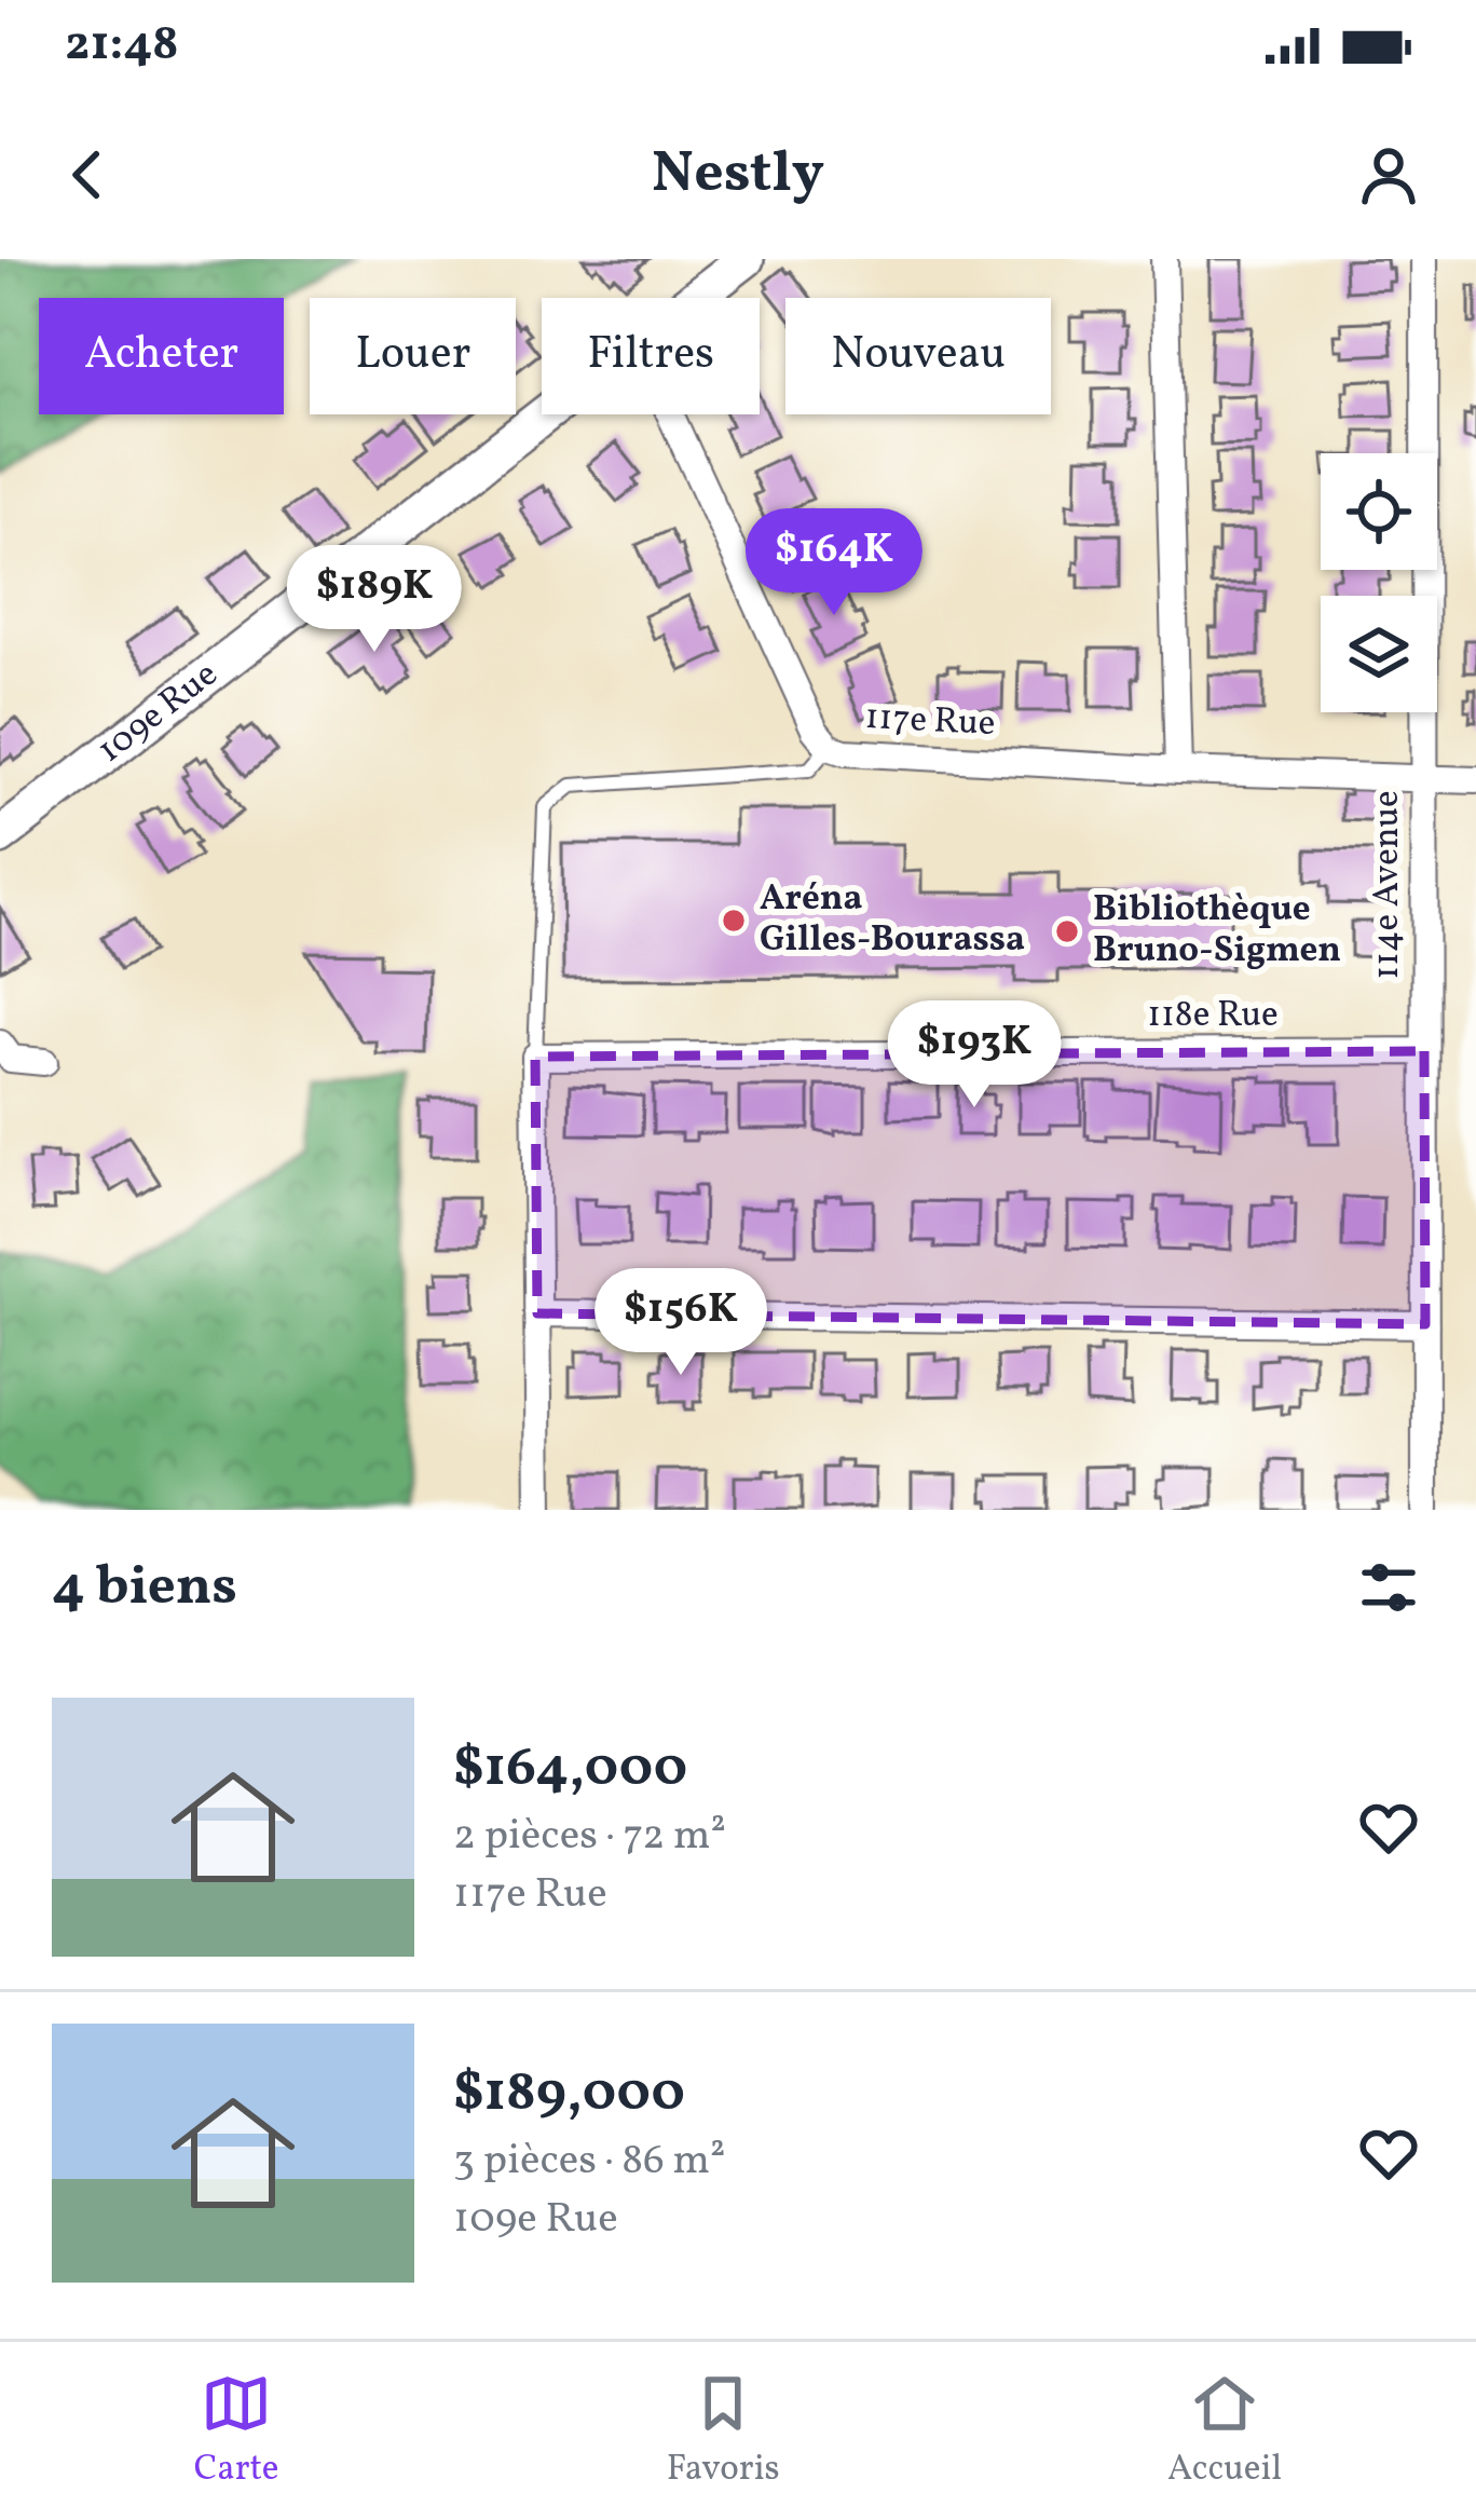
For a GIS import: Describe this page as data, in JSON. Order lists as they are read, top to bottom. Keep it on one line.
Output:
{"streets":{"street":["109e Rue","117e Rue","114e Avenue","118e Rue"]},"crossings":[["117e Rue","114e Avenue"],["114e Avenue","118e Rue"]],"places":["Aréna Gilles-Bourassa","Bibliothèque Bruno-Sigmen"],"page":{"status":"21:48","header":"Nestly","chip":["Acheter","Louer","Filtres","Nouveau"],"price":["$164K","$189K","$193K","$156K"],"heading":"4 biens","list":[{"name":"$164,000","note":"2 pièces · 72 m² · 117e Rue"},{"name":"$189,000","note":"3 pièces · 86 m² · 109e Rue"}],"tabs":["Carte","Favoris","Accueil"]}}
